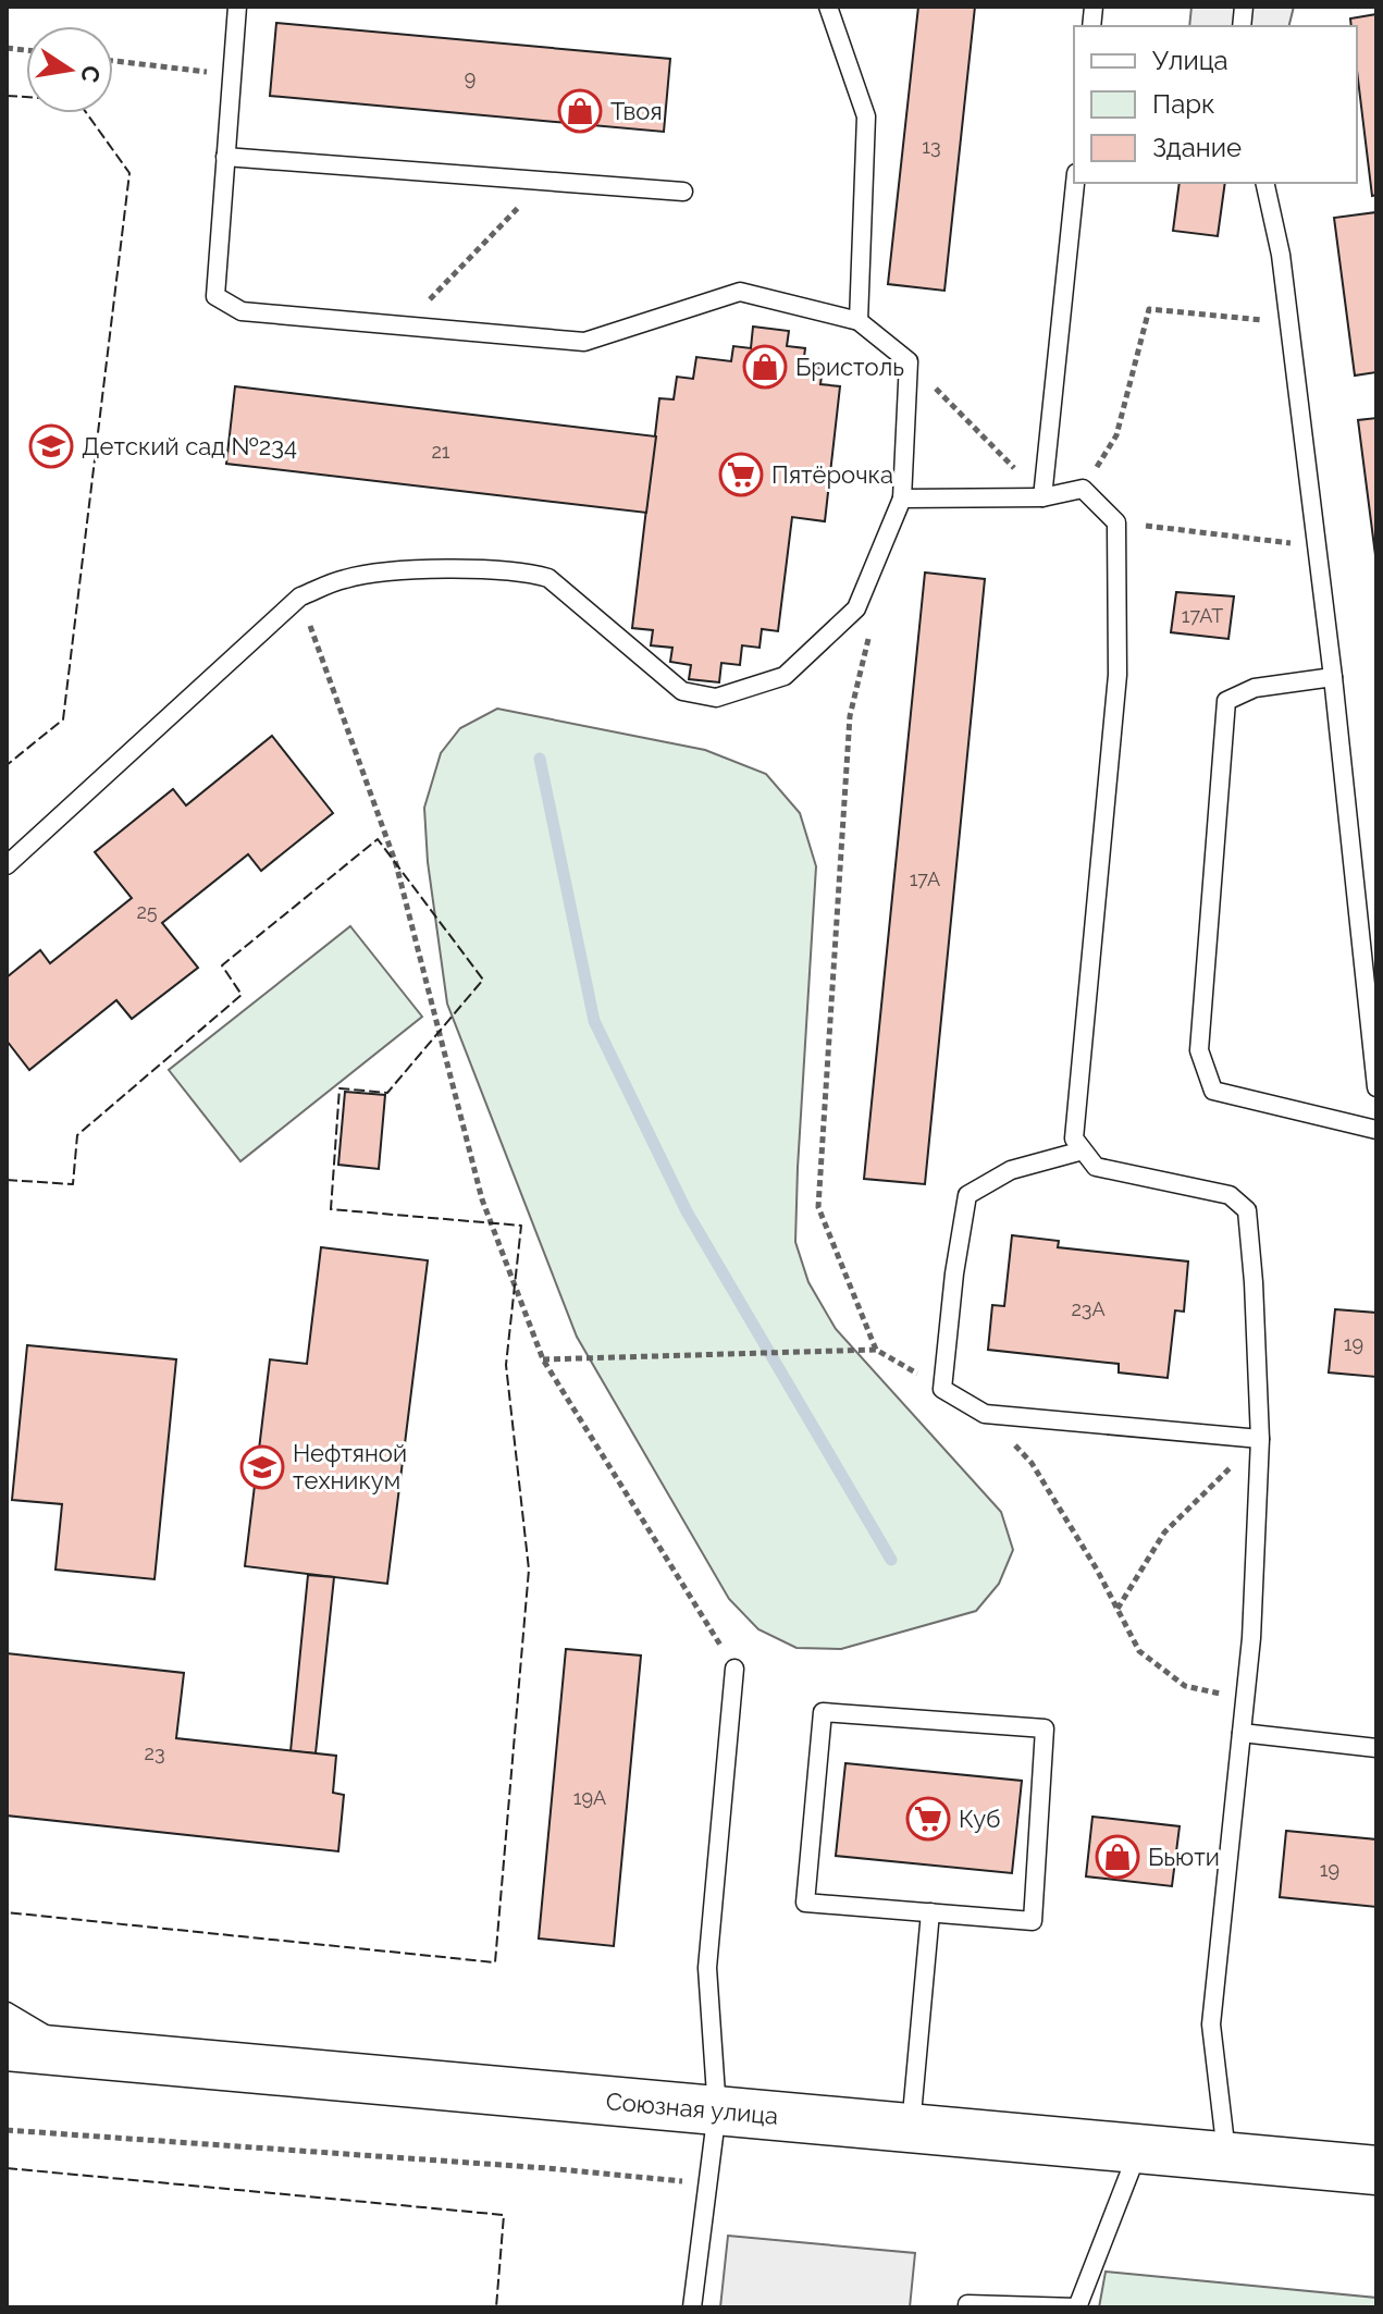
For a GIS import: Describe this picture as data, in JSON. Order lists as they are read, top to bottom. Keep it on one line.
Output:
{"streets":{"main road":["Союзная улица"]},"places":{"shop":["Твоя","Бристоль","Бьюти"],"school or university":["Детский сад №234","Нефтяной техникум"],"supermarket":["Пятёрочка","Куб"]},"house_numbers":["9","13","21","17АТ","17А","25","23А","19","23","19А","19"],"legend":["Улица","Парк","Здание"],"north":"right"}
